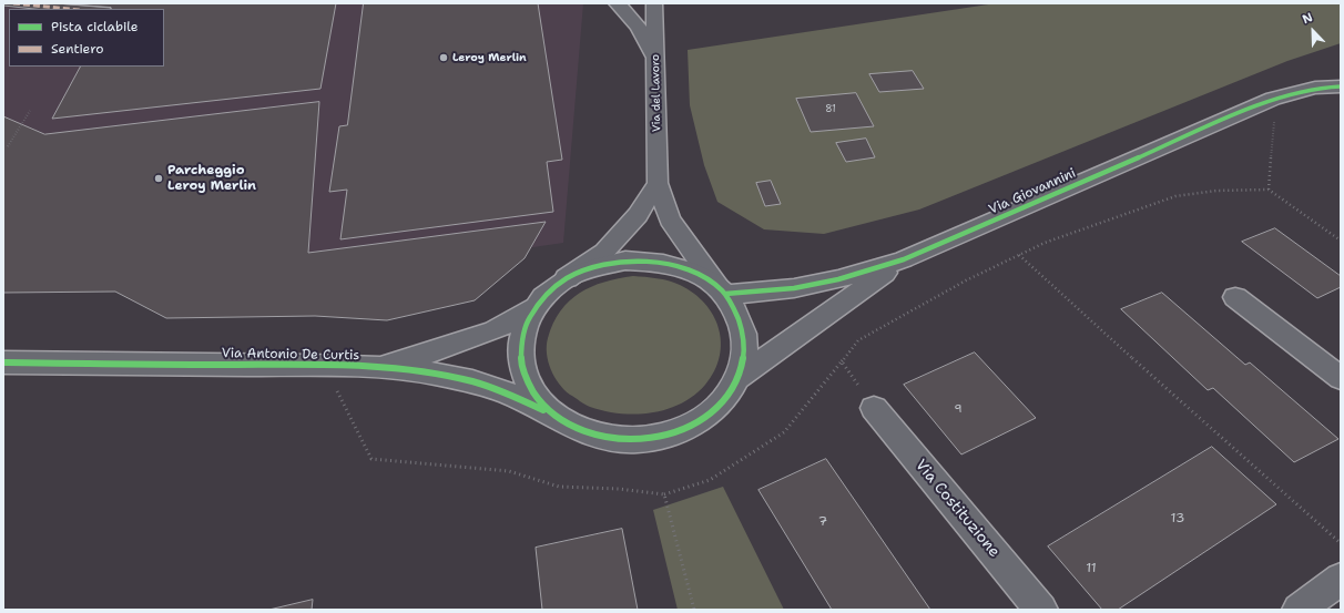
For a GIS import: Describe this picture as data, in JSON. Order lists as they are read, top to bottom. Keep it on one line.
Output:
{"streets":{"street":["Via del Lavoro","Via Giovannini","Via Antonio De Curtis","Via Costituzione"]},"crossings":[["Via del Lavoro","Via Giovannini"]],"places":["Leroy Merlin","Parcheggio Leroy Merlin"],"house_numbers":["81","9","13","7","11"],"legend":["Pista ciclabile","Sentiero"],"north":"top left"}
